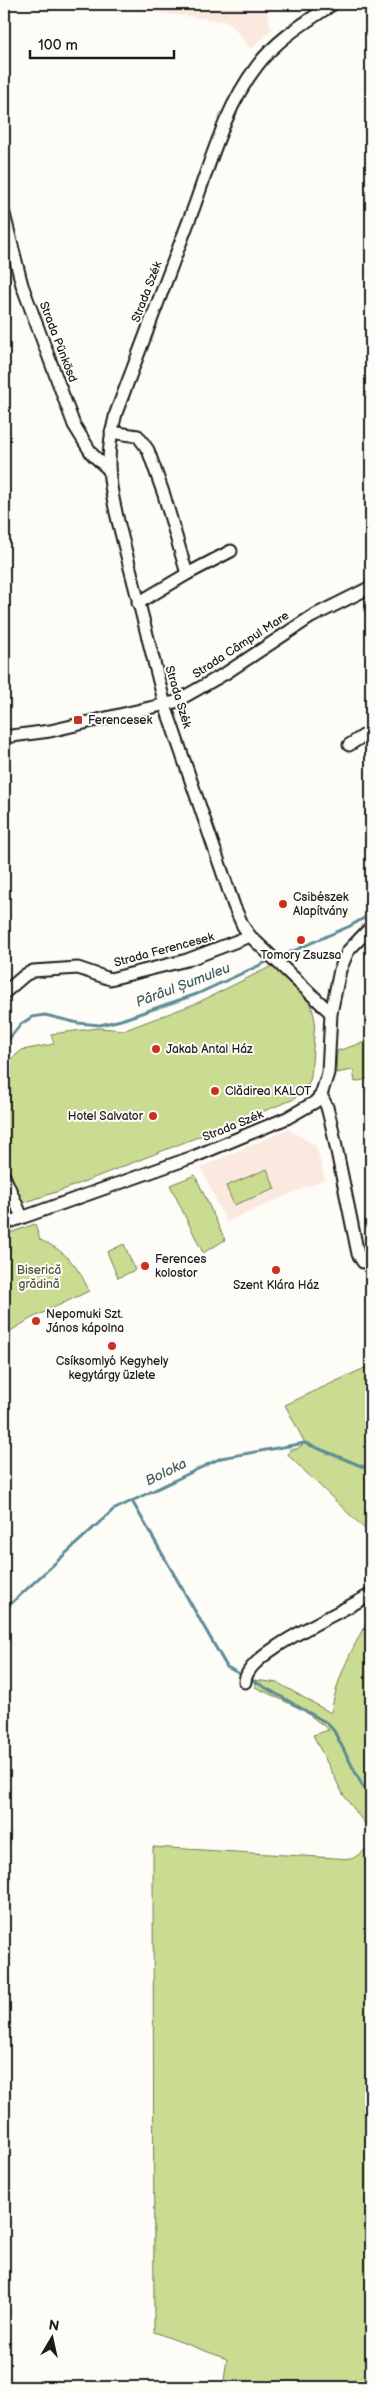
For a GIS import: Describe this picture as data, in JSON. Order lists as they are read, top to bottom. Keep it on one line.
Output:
{"streets":{"street":["Strada Szék","Strada Pünkösd","Strada Câmpul Mare","Strada Ferencesek"]},"crossings":[["Strada Szék","Strada Pünkösd"],["Strada Szék","Strada Câmpul Mare"],["Strada Szék","Strada Ferencesek"]],"water":["Pârâul Șumuleu","Boloka"],"parks":["Biserică grădină"],"places":{"transit":["Ferencesek"],"other":["Csibészek Alapítvány","Tomory Zsuzsa","Jakab Antal Ház","Clădirea KALOT","Hotel Salvator","Ferences kolostor","Szent Klára Ház","Nepomuki Szt. János kápolna","Csíksomlyó Kegyhely kegytárgy üzlete"]},"scale_bar":"100 m","north":"top"}
